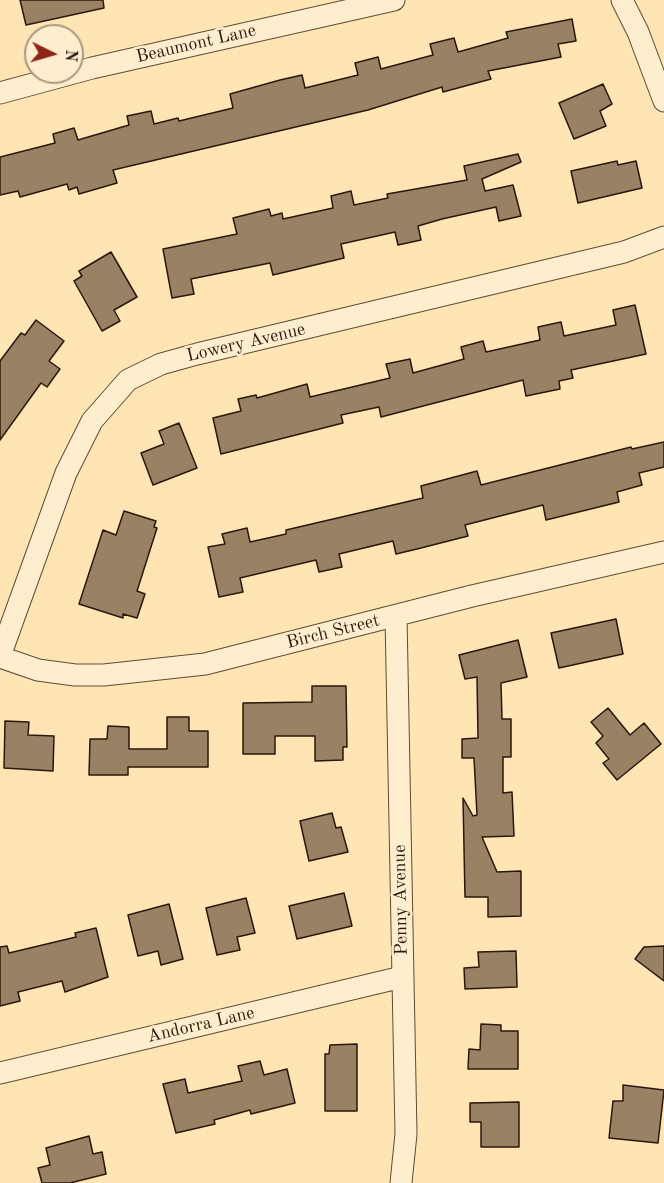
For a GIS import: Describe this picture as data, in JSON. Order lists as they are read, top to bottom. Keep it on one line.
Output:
{"streets":{"street":["Beaumont Lane","Lowery Avenue","Birch Street","Penny Avenue","Andorra Lane"]},"crossings":[["Lowery Avenue","Birch Street"],["Birch Street","Penny Avenue"],["Penny Avenue","Andorra Lane"]],"north":"right"}
